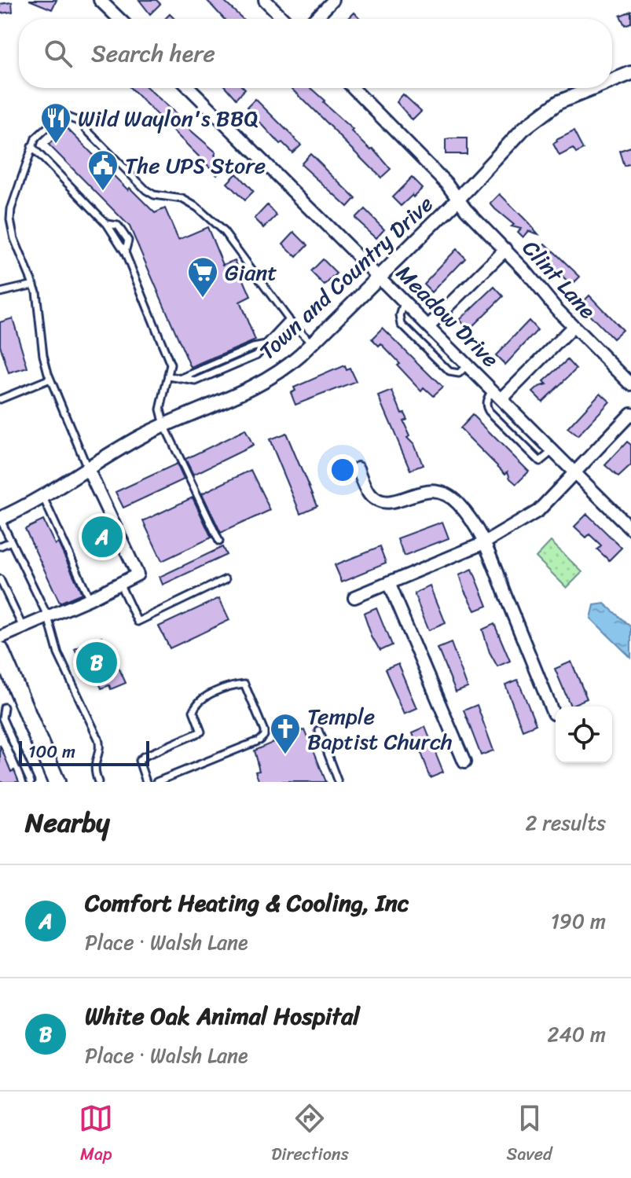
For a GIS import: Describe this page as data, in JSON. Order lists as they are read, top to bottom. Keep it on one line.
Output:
{"streets":{"street":["Town and Country Drive","Clint Lane","Meadow Drive"]},"crossings":[["Town and Country Drive","Clint Lane"],["Town and Country Drive","Meadow Drive"]],"places":{"restaurant":["Wild Waylon's BBQ"],"public building":["The UPS Store"],"supermarket":["Giant"],"church":["Temple Baptist Church"]},"scale_bar":"100 m","page":{"search":"Search here","pins":["A","B"],"scale":"100 m","heading":["Nearby","2 results"],"list":[{"mark":"A","name":"Comfort Heating & Cooling, Inc","note":"Place · Walsh Lane","value":"190 m"},{"mark":"B","name":"White Oak Animal Hospital","note":"Place · Walsh Lane","value":"240 m"}],"nav":["Map","Directions","Saved"]}}
